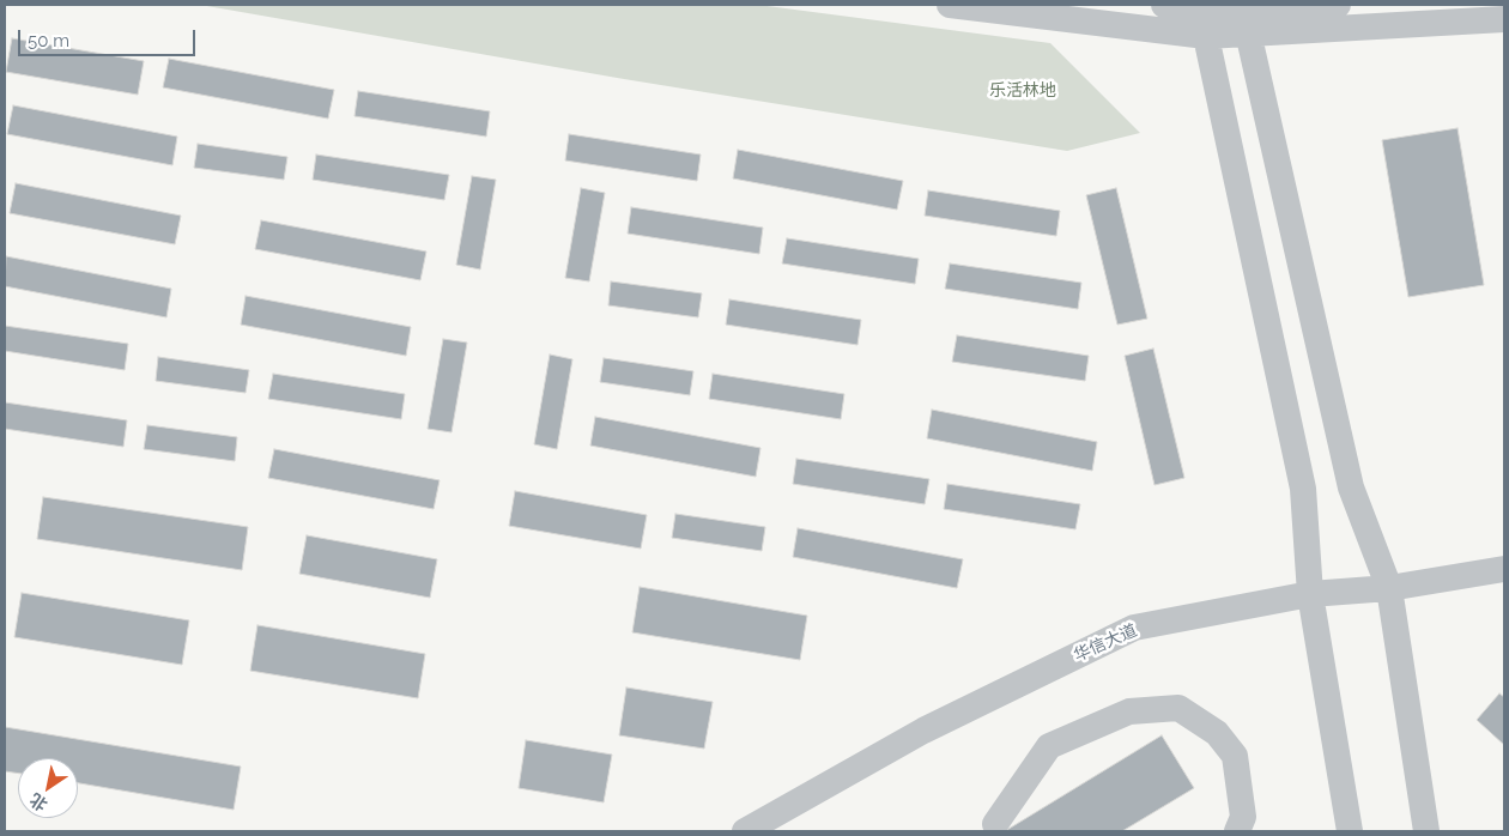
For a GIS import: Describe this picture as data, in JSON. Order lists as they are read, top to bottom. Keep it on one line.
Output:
{"streets":{"street":["华信大道"]},"parks":["乐活林地"],"scale_bar":"50 m","north":"bottom left"}
